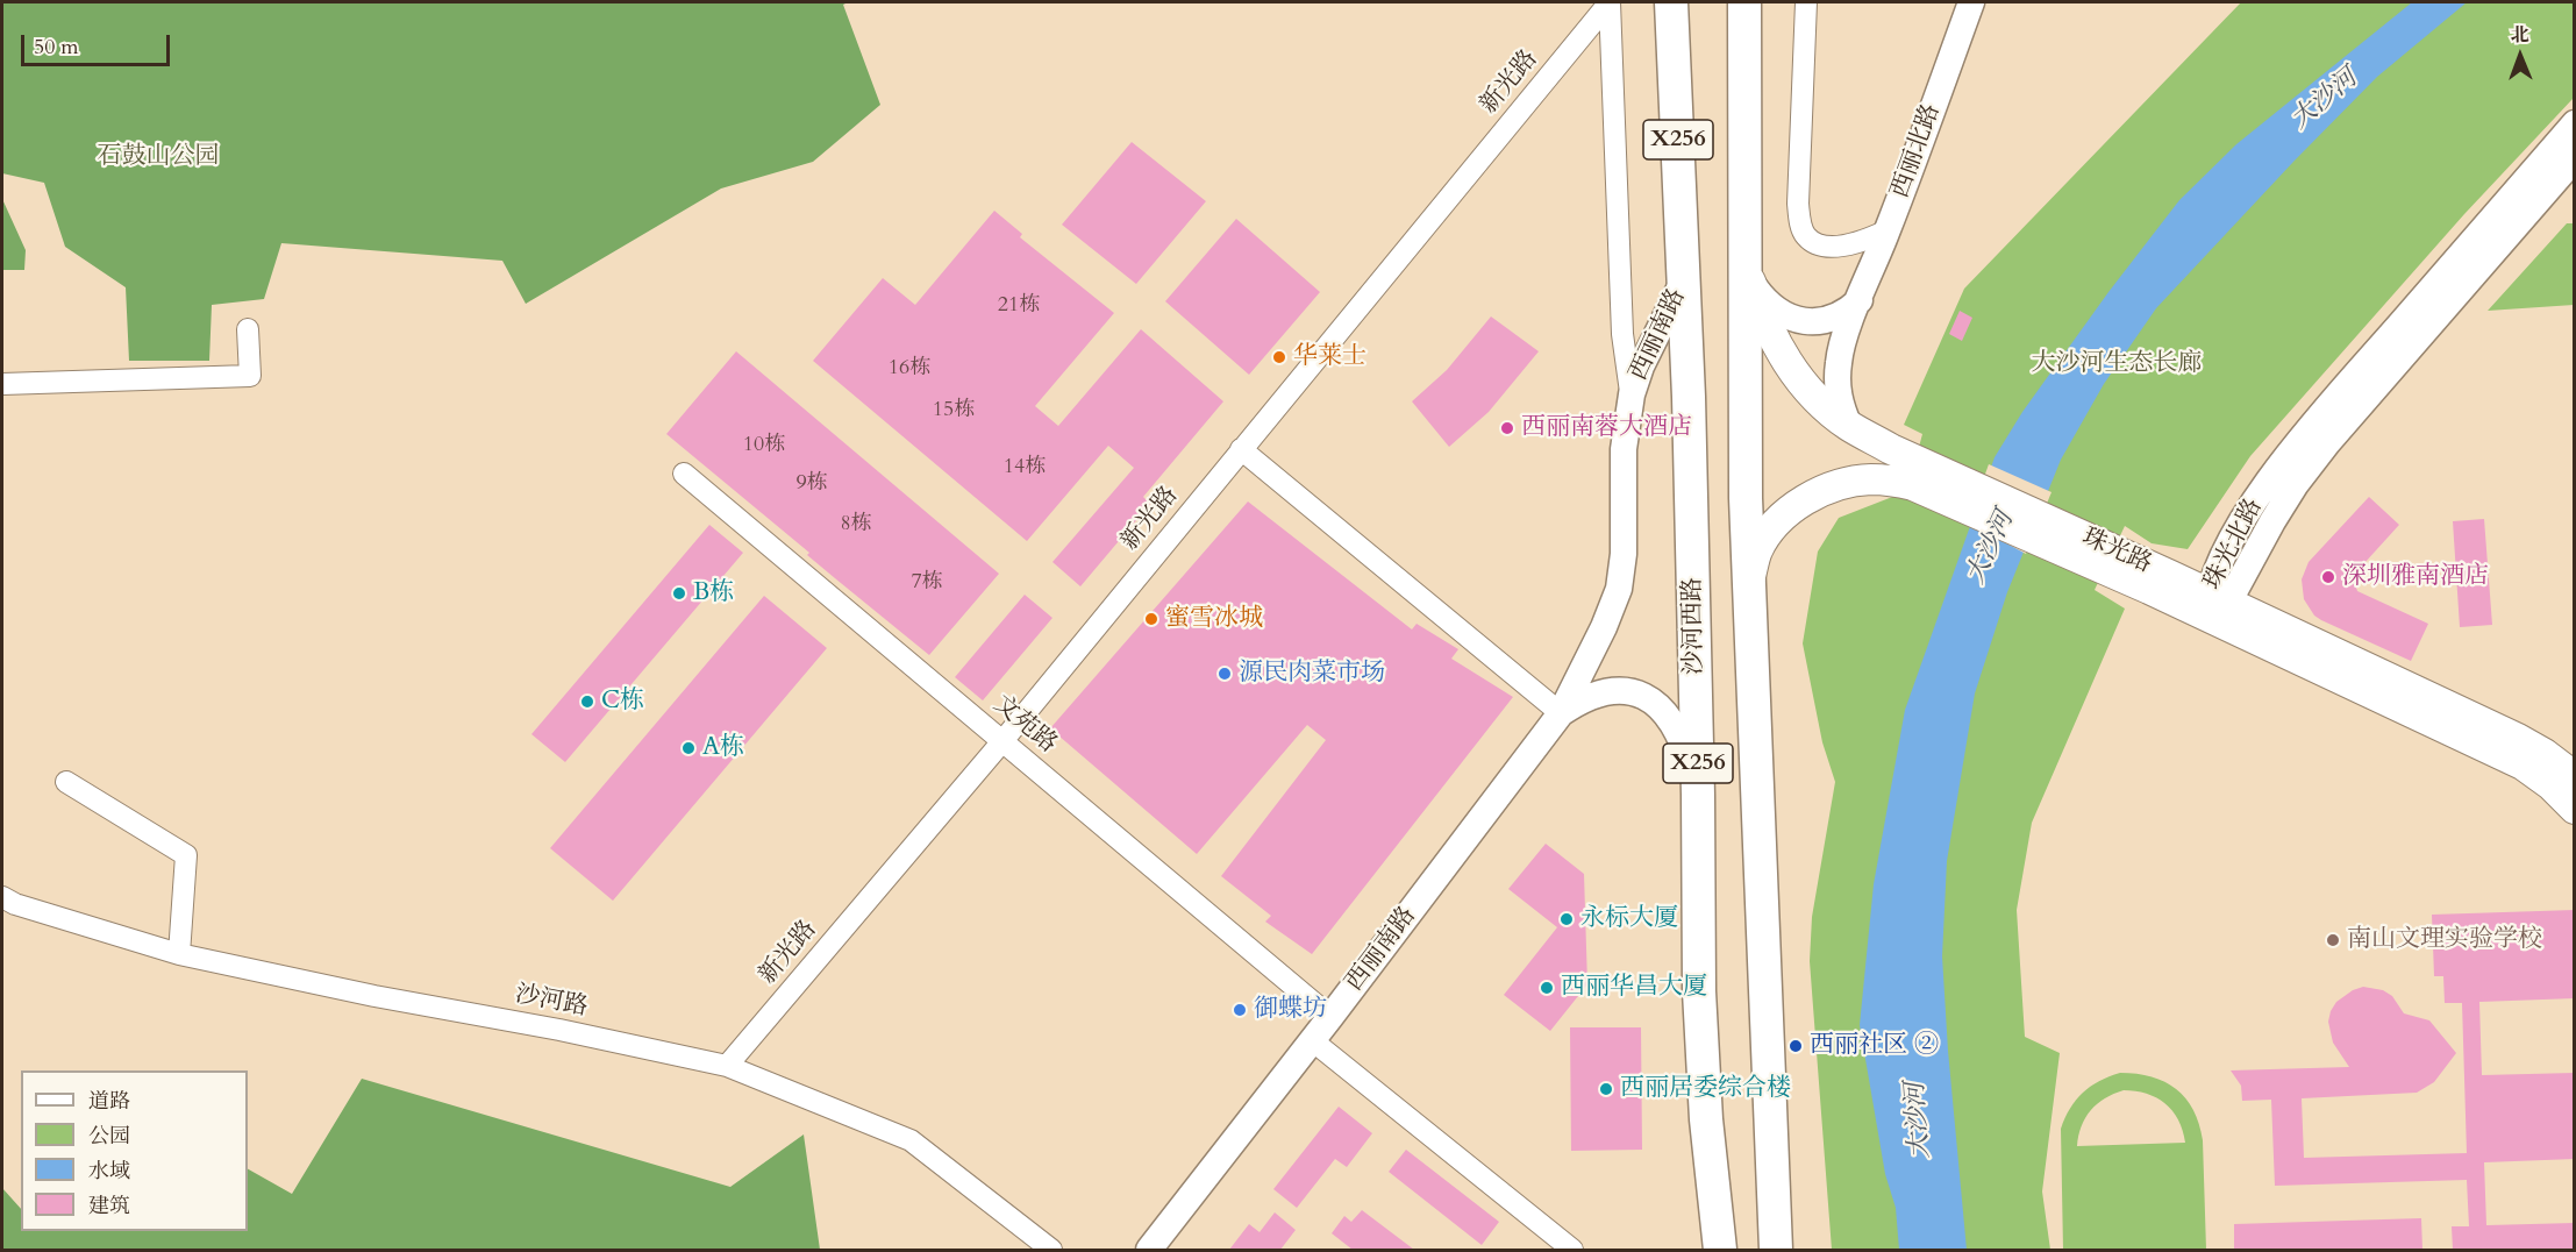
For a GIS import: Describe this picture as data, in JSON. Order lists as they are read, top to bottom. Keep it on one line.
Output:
{"streets":{"main road":["X256","珠光路","沙河西路"],"street":["新光路","西丽北路","西丽南路","珠光北路","文苑路","沙河路"]},"crossings":[["新光路","文苑路"],["新光路","沙河路"],["X256","珠光路"],["西丽北路","珠光路"],["西丽南路","沙河西路"],["西丽南路","文苑路"],["珠光北路","珠光路"]],"water":["大沙河"],"parks":["石鼓山公园","大沙河生态长廊"],"places":["华莱士","西丽南蓉大酒店","深圳雅南酒店","B栋","蜜雪冰城","源民肉菜市场","C栋","A栋","永标大厦","南山文理实验学校","西丽华昌大厦","御蝶坊","西丽社区 ②","西丽居委综合楼"],"house_numbers":["21栋","16栋","15栋","10栋","14栋","9栋","8栋","7栋"],"legend":["道路","公园","水域","建筑"],"scale_bar":"50 m","north":"top"}
